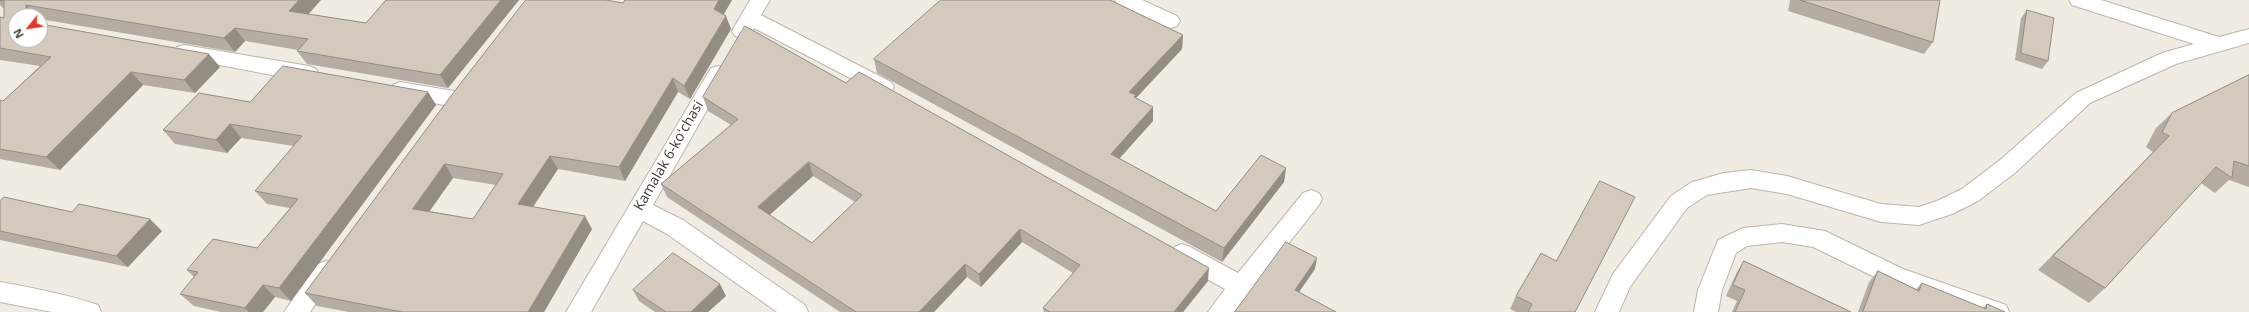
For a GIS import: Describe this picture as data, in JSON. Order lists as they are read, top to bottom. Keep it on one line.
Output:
{"streets":{"street":["Kamalak 6-koʻchasi"]},"north":"bottom left"}
